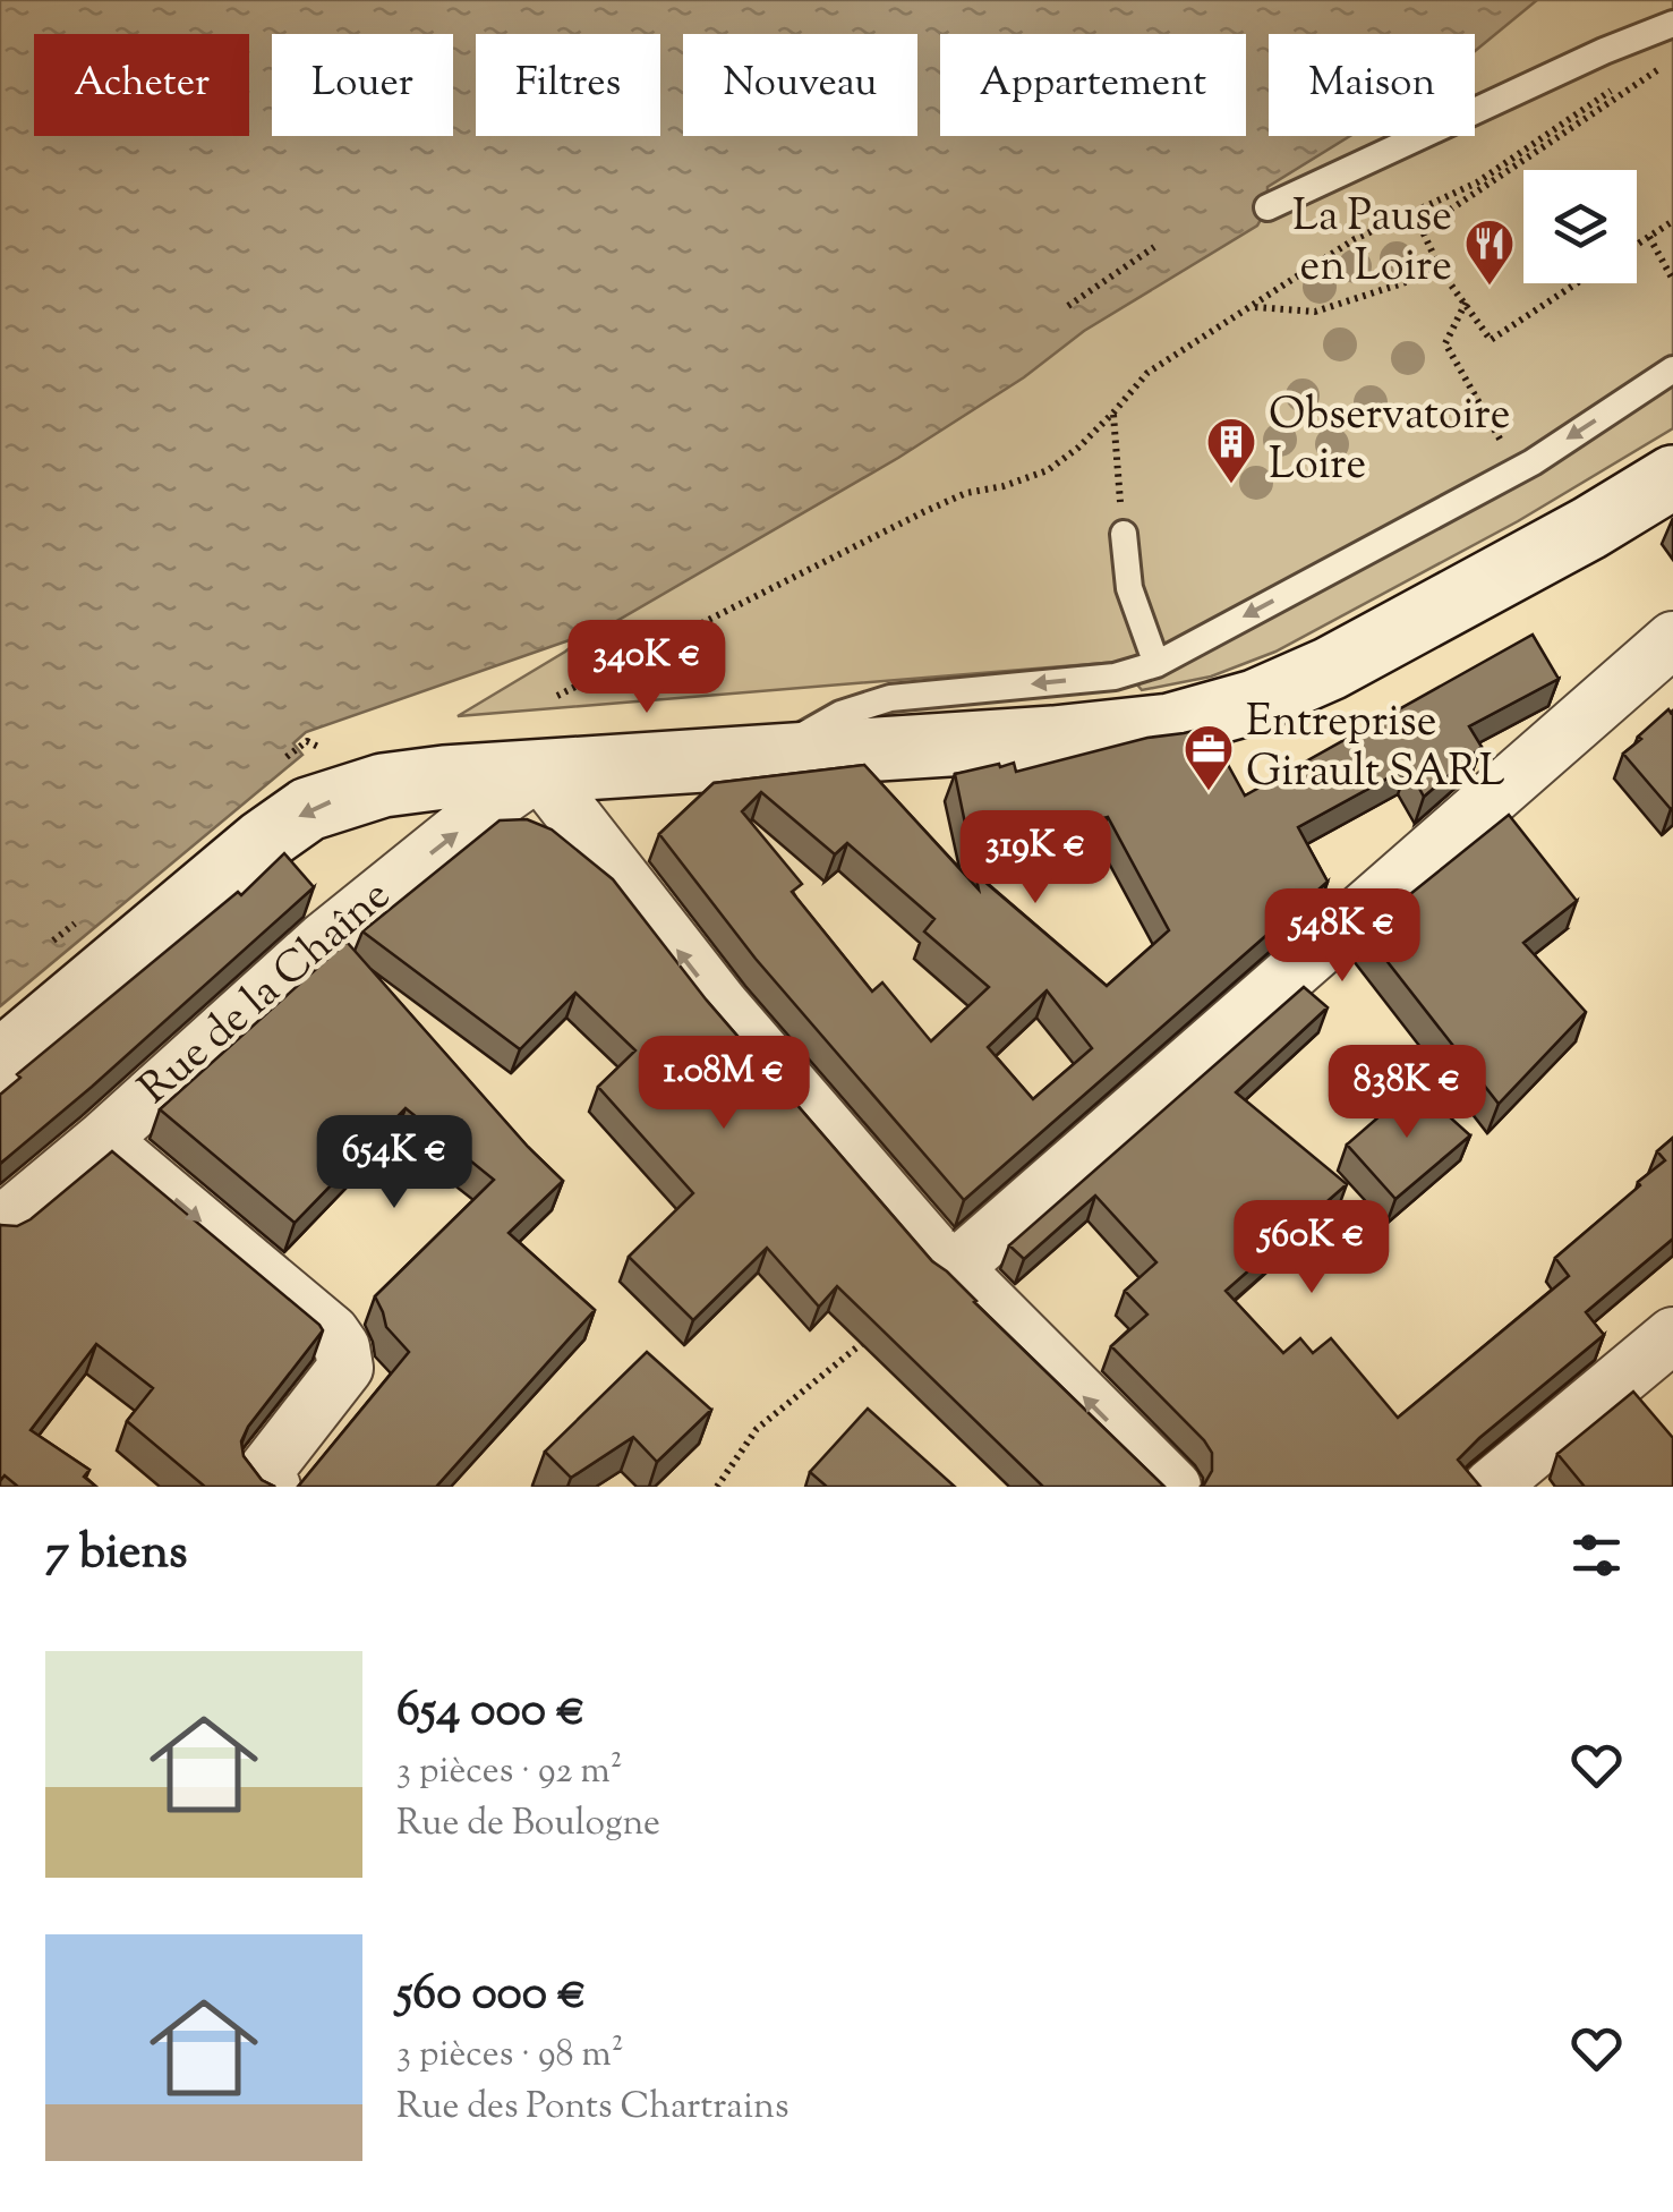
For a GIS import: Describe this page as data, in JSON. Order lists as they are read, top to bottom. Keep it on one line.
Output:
{"streets":{"street":["Rue de la Chaîne"]},"one_way":["Rue de la Chaîne"],"places":{"restaurant":["La Pause en Loire"],"building":["Observatoire Loire"],"office":["Entreprise Girault SARL"]},"page":{"chip":["Acheter","Louer","Filtres","Nouveau","Appartement","Maison"],"price":["340K €","319K €","548K €","1.08M €","838K €","654K €","560K €"],"heading":"7 biens","list":[{"name":"654 000 €","note":"3 pièces · 92 m² · Rue de Boulogne"},{"name":"560 000 €","note":"3 pièces · 98 m² · Rue des Ponts Chartrains"}]}}
